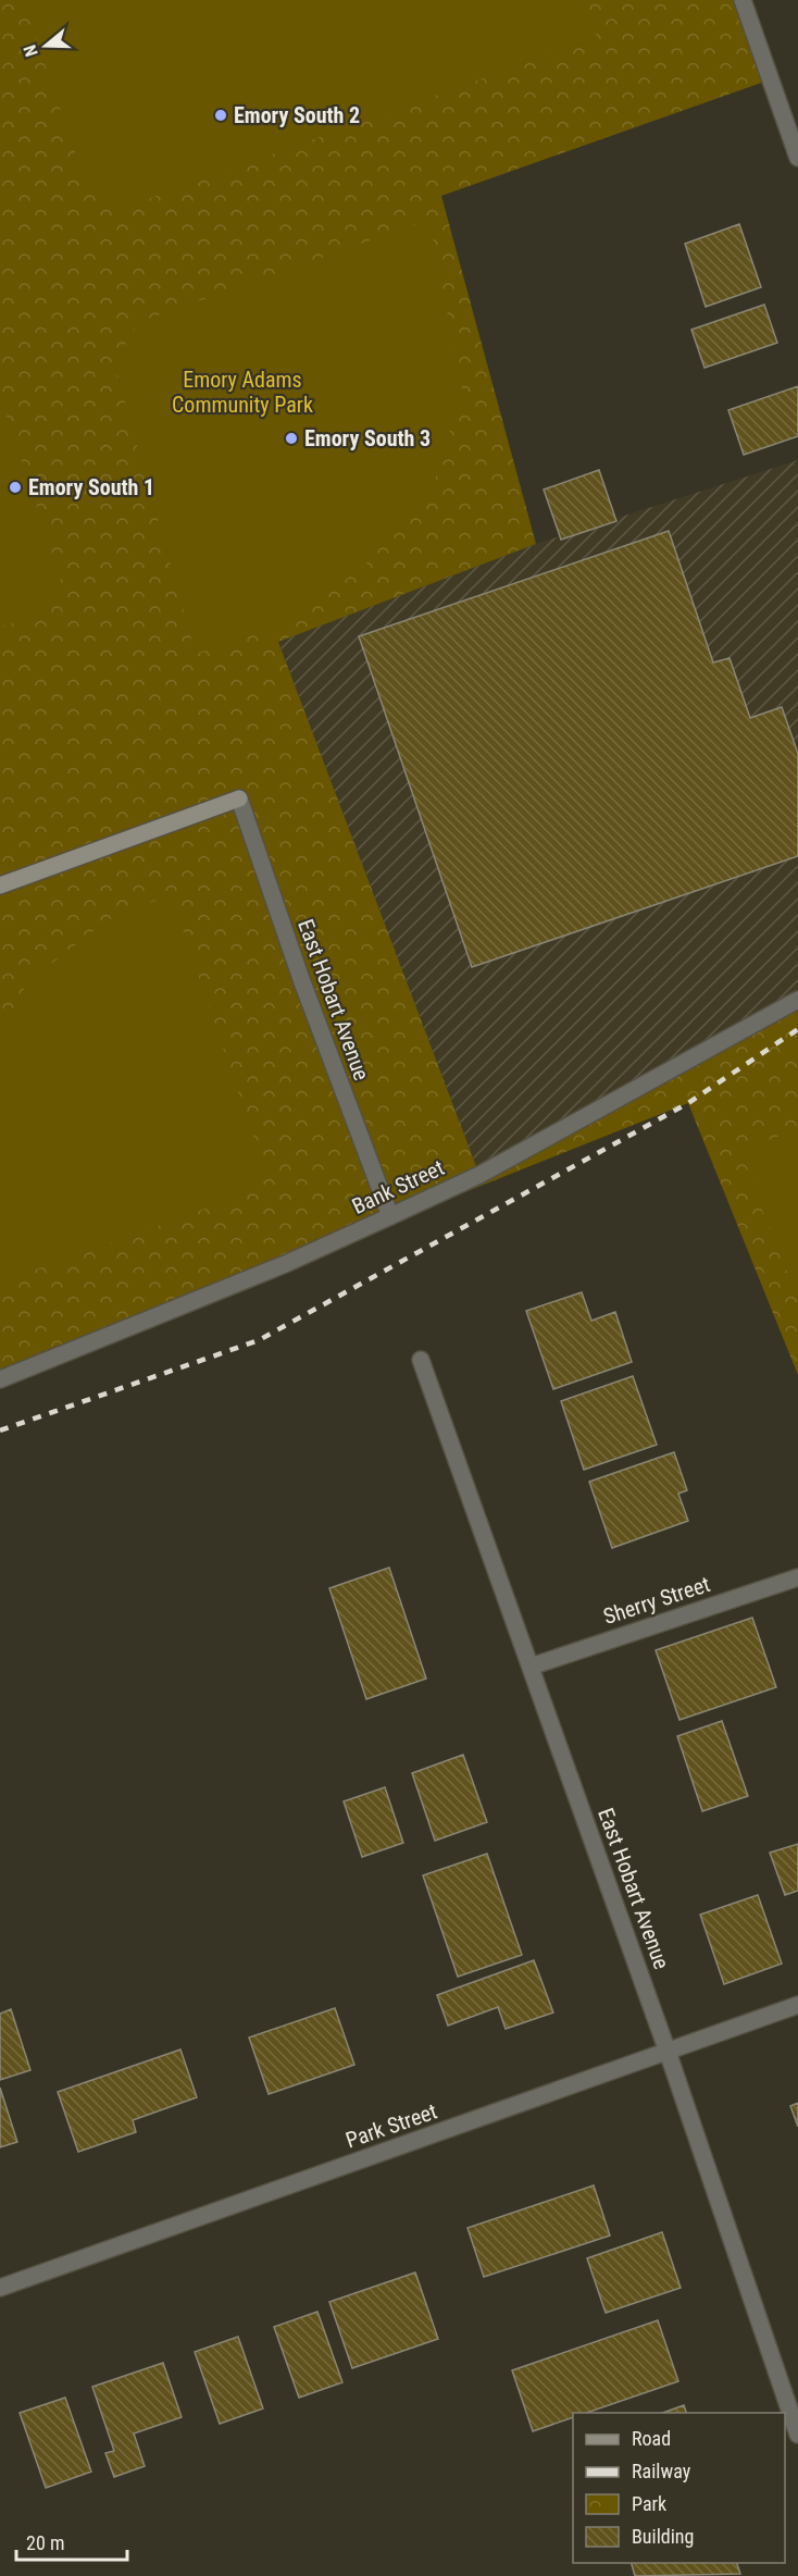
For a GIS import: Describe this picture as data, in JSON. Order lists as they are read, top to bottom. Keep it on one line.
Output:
{"streets":{"street":["East Hobart Avenue","Bank Street","Sherry Street","Park Street"]},"crossings":[["East Hobart Avenue","Bank Street"],["East Hobart Avenue","Sherry Street"],["East Hobart Avenue","Park Street"]],"parks":["Emory Adams Community Park"],"places":["Emory South 2","Emory South 3","Emory South 1"],"legend":["Road","Railway","Park","Building"],"scale_bar":"20 m","north":"left"}
